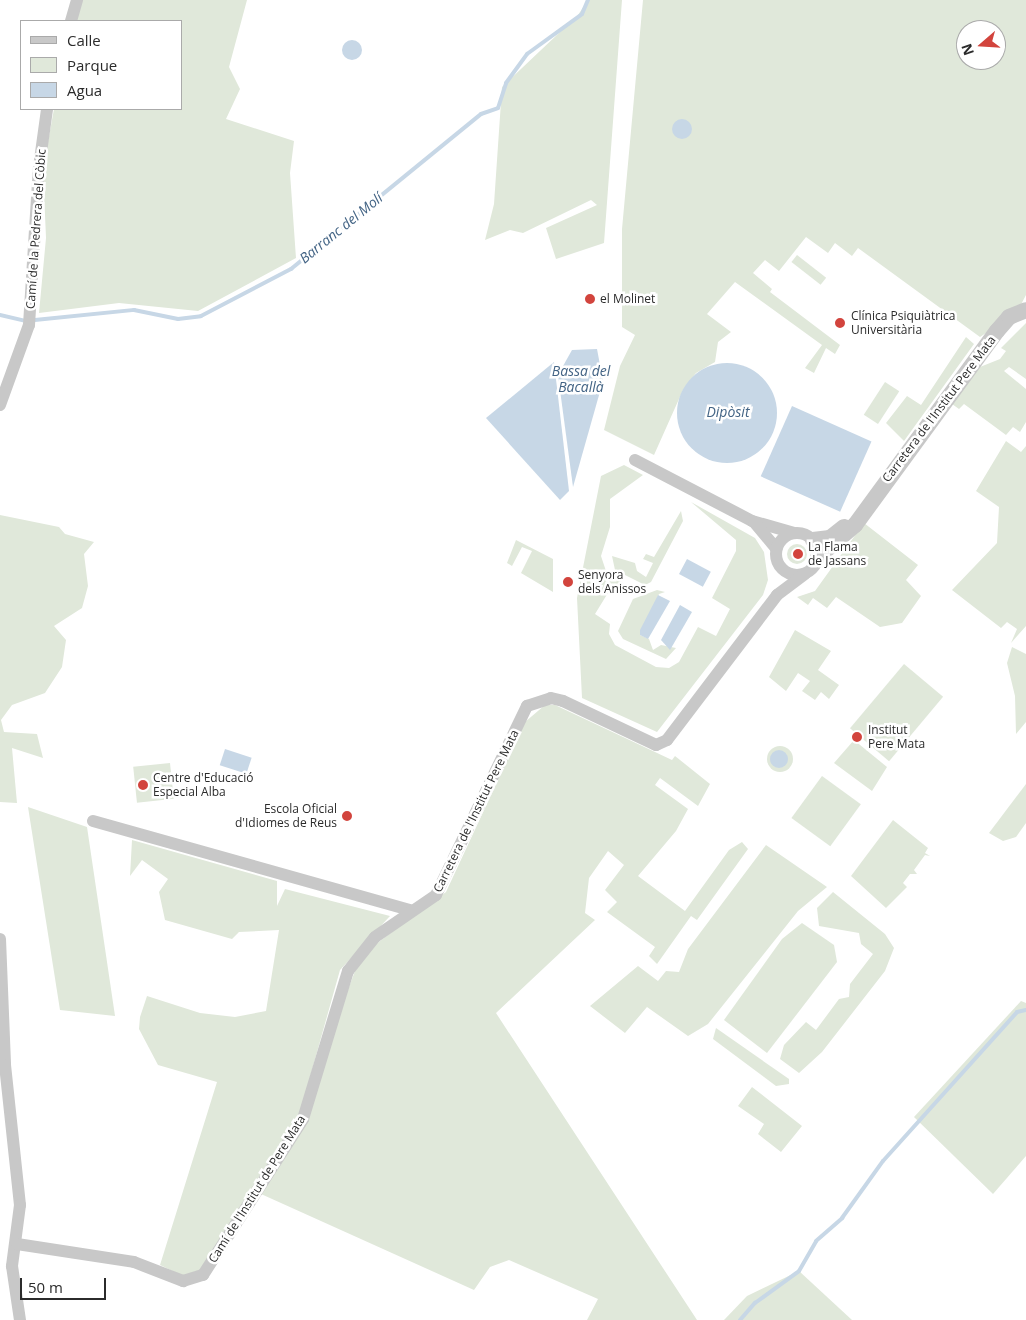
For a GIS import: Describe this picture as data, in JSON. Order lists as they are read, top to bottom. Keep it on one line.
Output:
{"streets":{"street":["Camí de la Pedrera del Còbic","Carretera de l'Institut Pere Mata","Camí de l'Institut de Pere Mata"]},"crossings":[["Carretera de l'Institut Pere Mata","Camí de l'Institut de Pere Mata"]],"water":["Barranc del Molí","Bassa del Bacallà","Dipòsit"],"places":["el Molinet","Clínica Psiquiàtrica Universitària","La Flama de Jassans","Senyora dels Anissos","Institut Pere Mata","Centre d'Educació Especial Alba","Escola Oficial d'Idiomes de Reus"],"legend":["Calle","Parque","Agua"],"scale_bar":"50 m","north":"left"}
